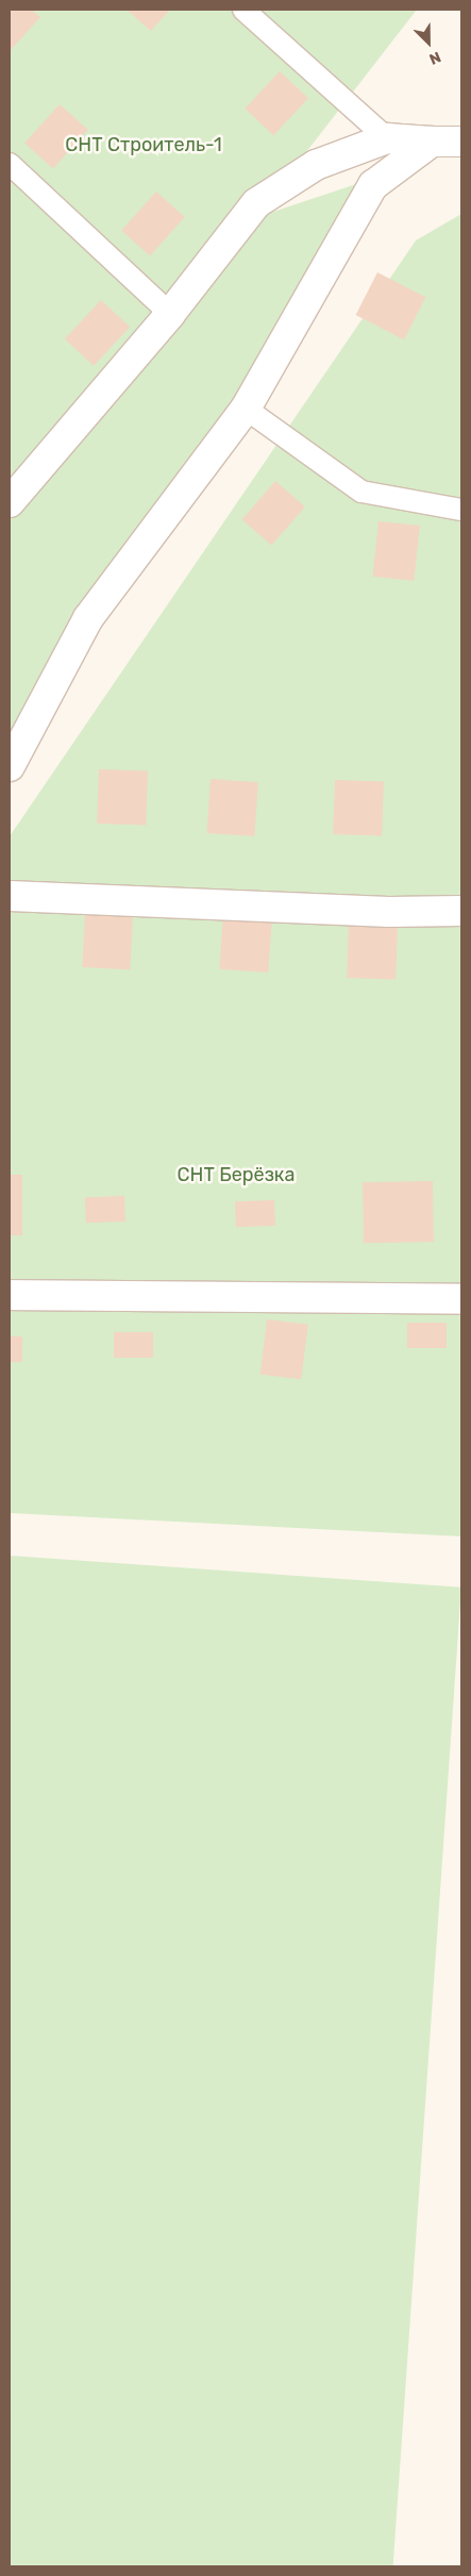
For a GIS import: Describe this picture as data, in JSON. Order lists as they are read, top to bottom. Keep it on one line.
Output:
{"parks":["СНТ Строитель-1","СНТ Берёзка"],"north":"bottom right"}
